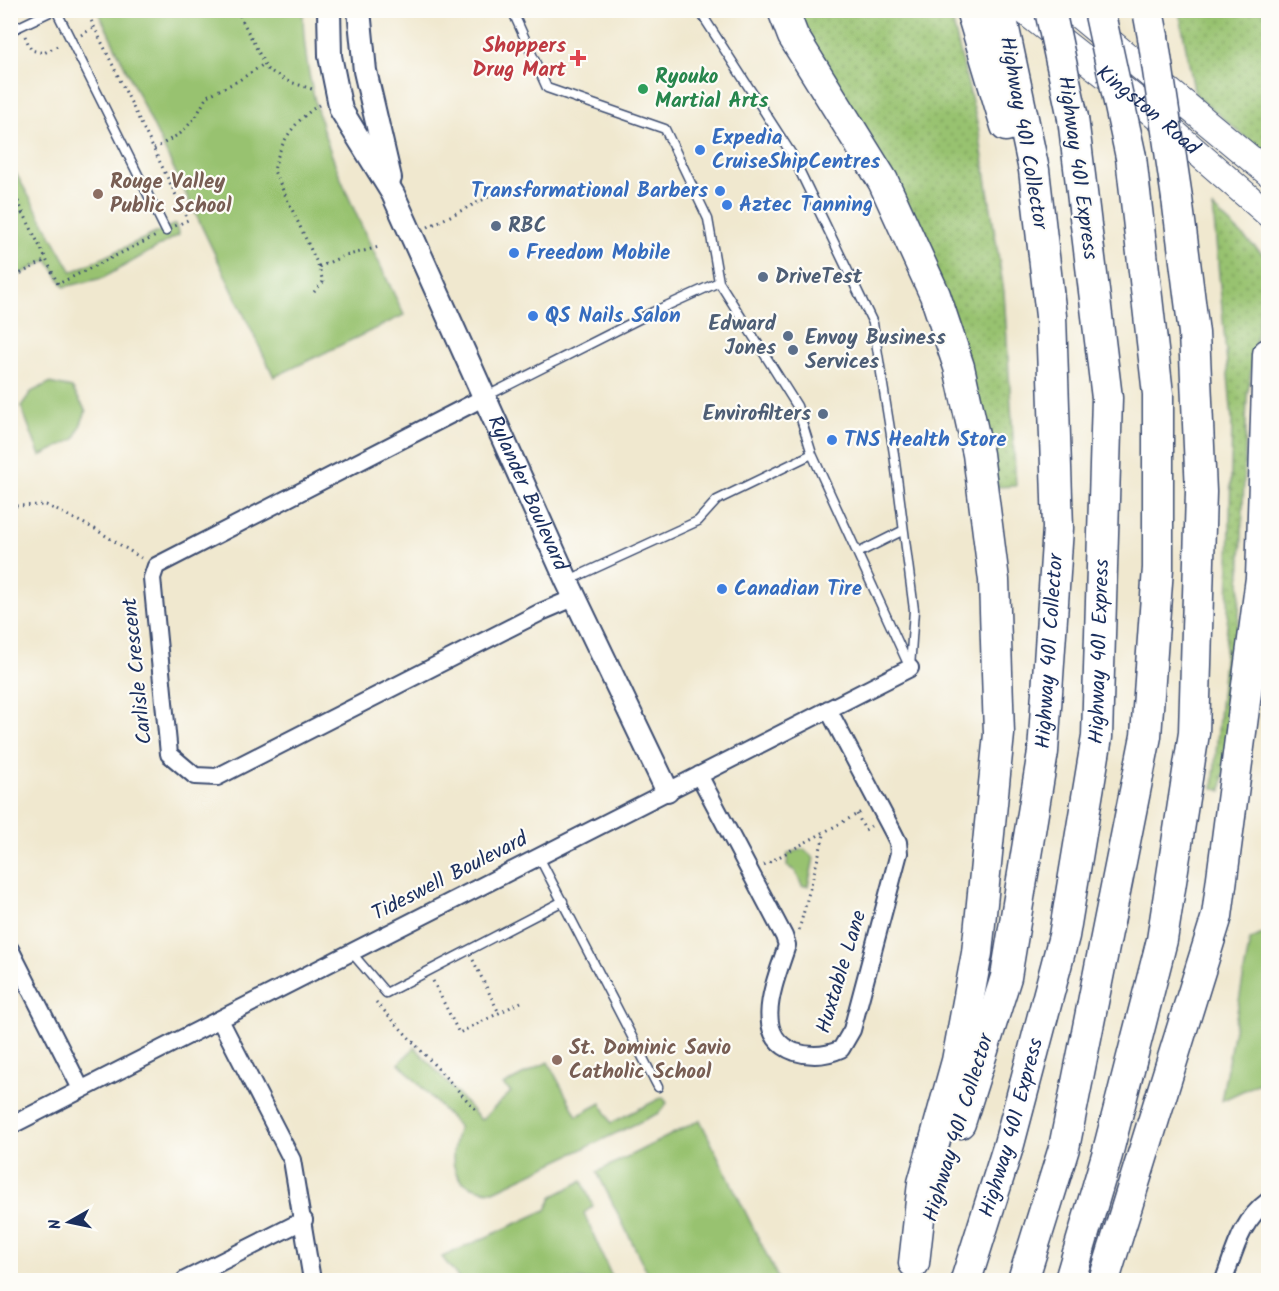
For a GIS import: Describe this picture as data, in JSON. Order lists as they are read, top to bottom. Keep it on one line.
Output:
{"streets":{"highway":["Highway 401 Collector","Highway 401 Express"],"main road":["Kingston Road"],"street":["Rylander Boulevard","Carlisle Crescent","Tideswell Boulevard","Huxtable Lane"]},"crossings":[["Rylander Boulevard","Carlisle Crescent"],["Rylander Boulevard","Tideswell Boulevard"],["Tideswell Boulevard","Huxtable Lane"]],"places":{"health":["Shoppers Drug Mart"],"other":["Ryouko Martial Arts","Expedia CruiseShipCentres","Transformational Barbers","Rouge Valley Public School","Aztec Tanning","RBC","Freedom Mobile","DriveTest","QS Nails Salon","Edward Jones","Envoy Business Services","Envirofilters","TNS Health Store","Canadian Tire","St. Dominic Savio Catholic School"]},"north":"left"}
